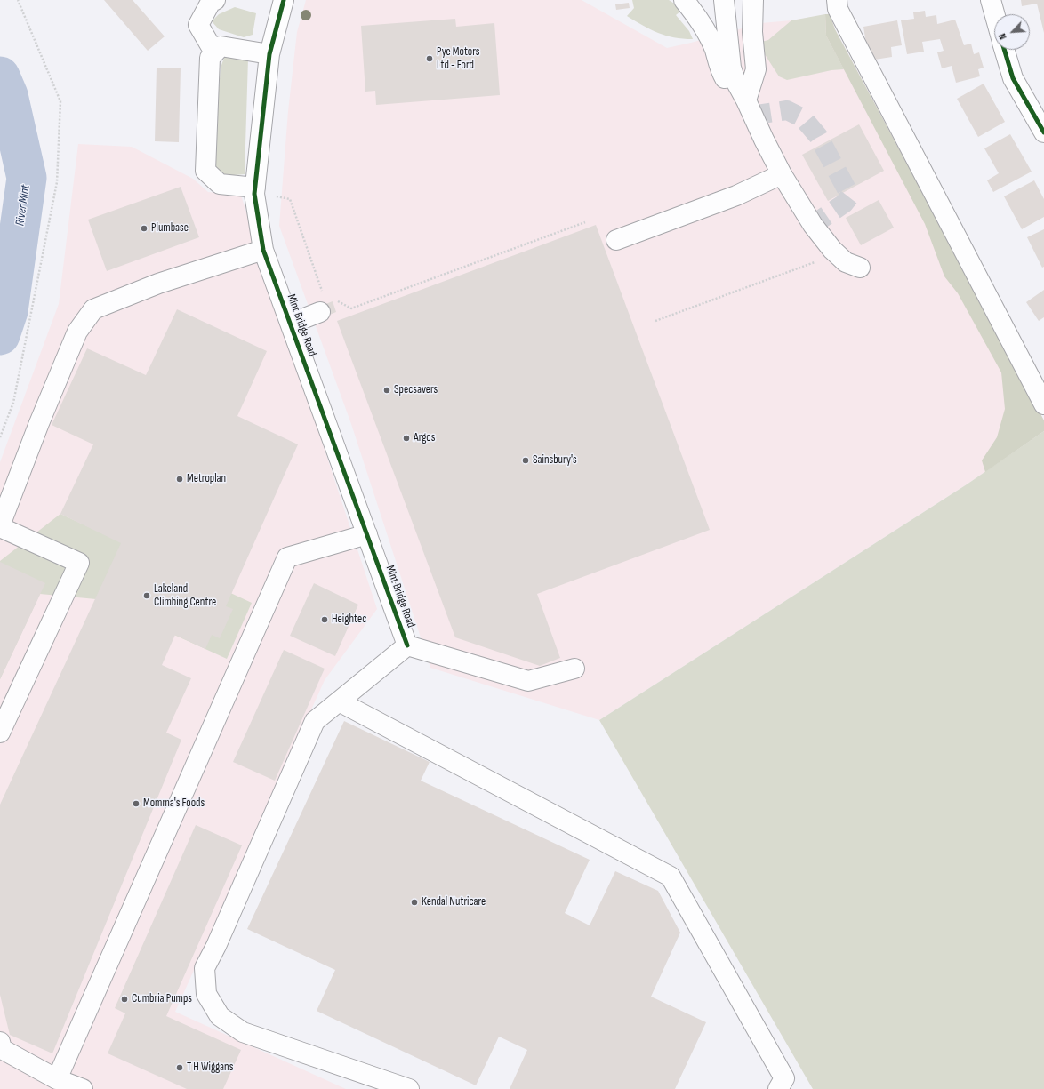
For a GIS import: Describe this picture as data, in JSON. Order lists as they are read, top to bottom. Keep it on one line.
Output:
{"streets":{"street":["Mint Bridge Road"]},"water":["River Mint"],"places":["Pye Motors Ltd - Ford","Plumbase","Specsavers","Argos","Sainsbury's","Metroplan","Lakeland Climbing Centre","Heightec","Momma's Foods","Kendal Nutricare","Cumbria Pumps","T H Wiggans"],"north":"bottom left"}
